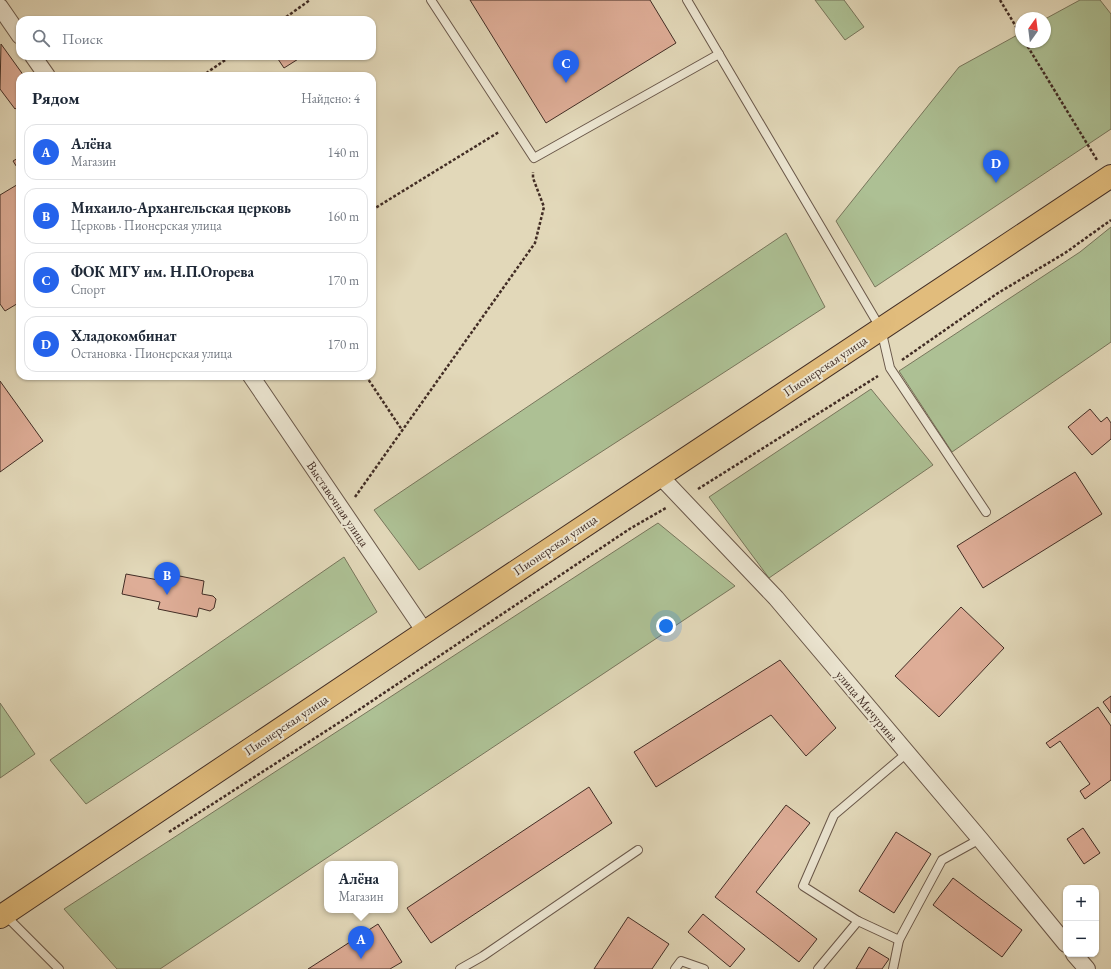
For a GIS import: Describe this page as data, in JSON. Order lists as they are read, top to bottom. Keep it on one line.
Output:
{"streets":{"main road":["Пионерская улица"],"street":["Выставочная улица","улица Мичурина"]},"crossings":[["Пионерская улица","Выставочная улица"],["Пионерская улица","улица Мичурина"]],"north":"top","page":{"search":"Поиск","pins":["C","D","B","A"],"heading":["Рядом","Найдено: 4"],"list":[{"mark":"A","name":"Алёна","note":"Магазин","value":"140 m"},{"mark":"B","name":"Михаило-Архангельская церковь","note":"Церковь · Пионерская улица","value":"160 m"},{"mark":"C","name":"ФОК МГУ им. Н.П.Огорева","note":"Спорт","value":"170 m"},{"mark":"D","name":"Хладокомбинат","note":"Остановка · Пионерская улица","value":"170 m"}],"popup":["Алёна","Магазин"],"map_buttons":["+","−"]}}
